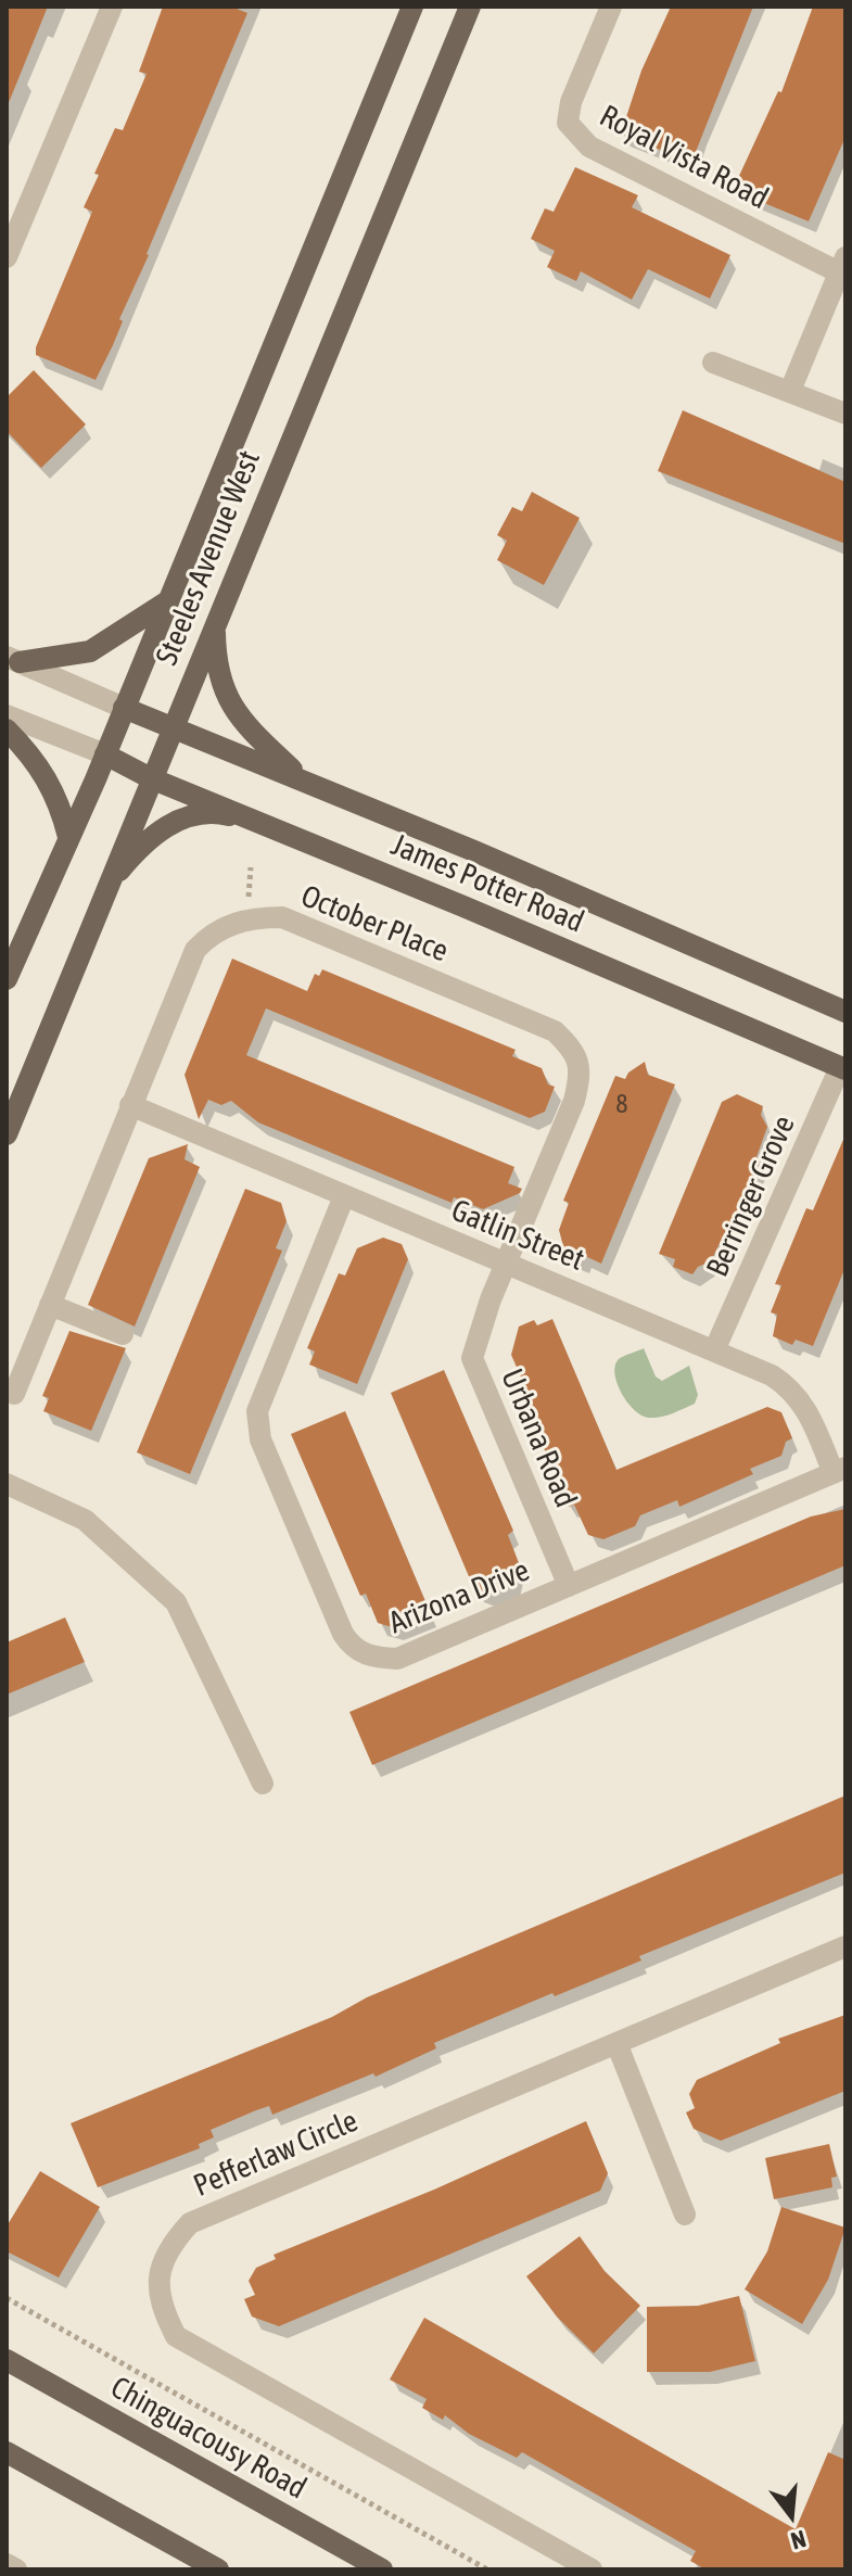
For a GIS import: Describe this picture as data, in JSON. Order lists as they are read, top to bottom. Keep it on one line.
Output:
{"streets":{"main road":["Steeles Avenue West","James Potter Road","Chinguacousy Road"],"street":["Royal Vista Road","October Place","Berringer Grove","Gatlin Street","Urbana Road","Arizona Drive","Pefferlaw Circle"]},"crossings":[["Steeles Avenue West","James Potter Road"],["James Potter Road","Berringer Grove"],["October Place","Gatlin Street"],["October Place","Urbana Road"],["Berringer Grove","Gatlin Street"],["Gatlin Street","Urbana Road"],["Gatlin Street","Arizona Drive"],["Urbana Road","Arizona Drive"]],"house_numbers":["8"],"north":"bottom"}
